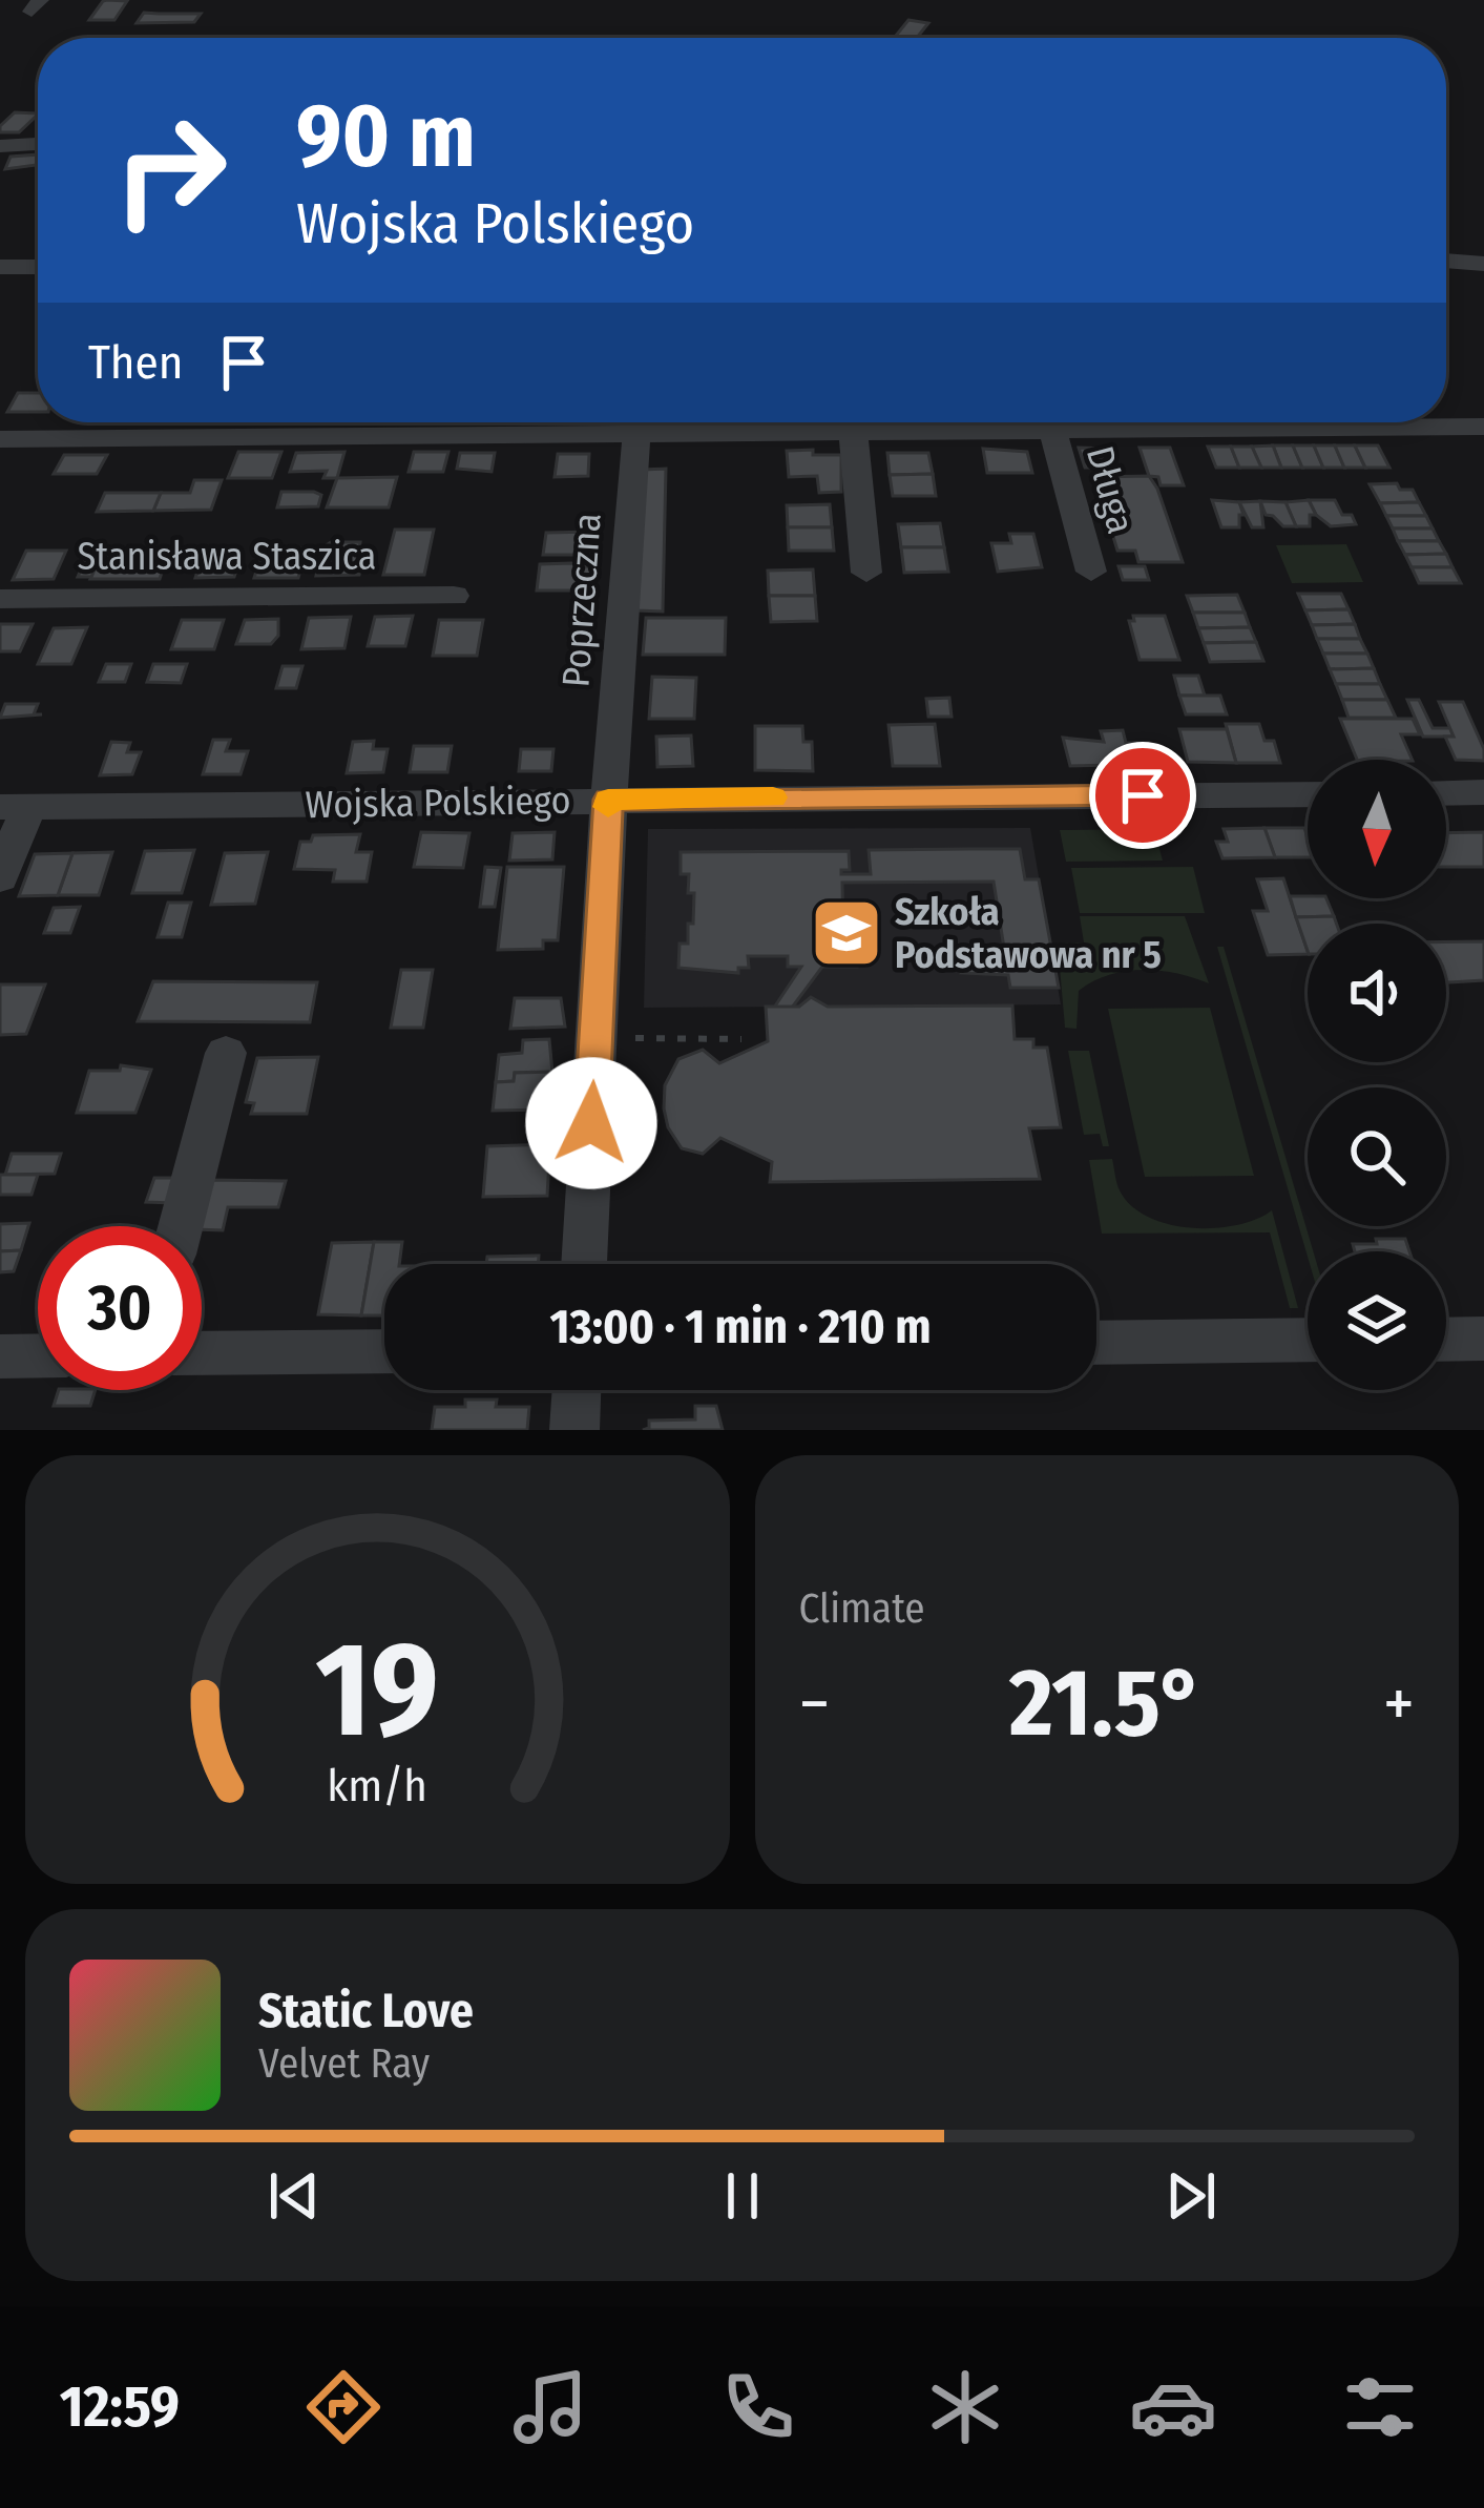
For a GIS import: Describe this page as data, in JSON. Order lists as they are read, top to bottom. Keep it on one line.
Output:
{"streets":{"street":["Długa","Stanisława Staszica","Poprzeczna","Wojska Polskiego"]},"crossings":[["Poprzeczna","Wojska Polskiego"]],"places":{"school or university":["Szkoła Podstawowa nr 5"]},"north":"bottom","page":{"turn":["90 m","Wojska Polskiego"],"then":"Then","limit":"30","trip":"13:00 · 1 min · 210 m","tile":"Climate","heat":["−","21.5°","+"],"song":["Static Love","Velvet Ray"],"tabs":"12:59","gauge":["19","km/h"]}}
